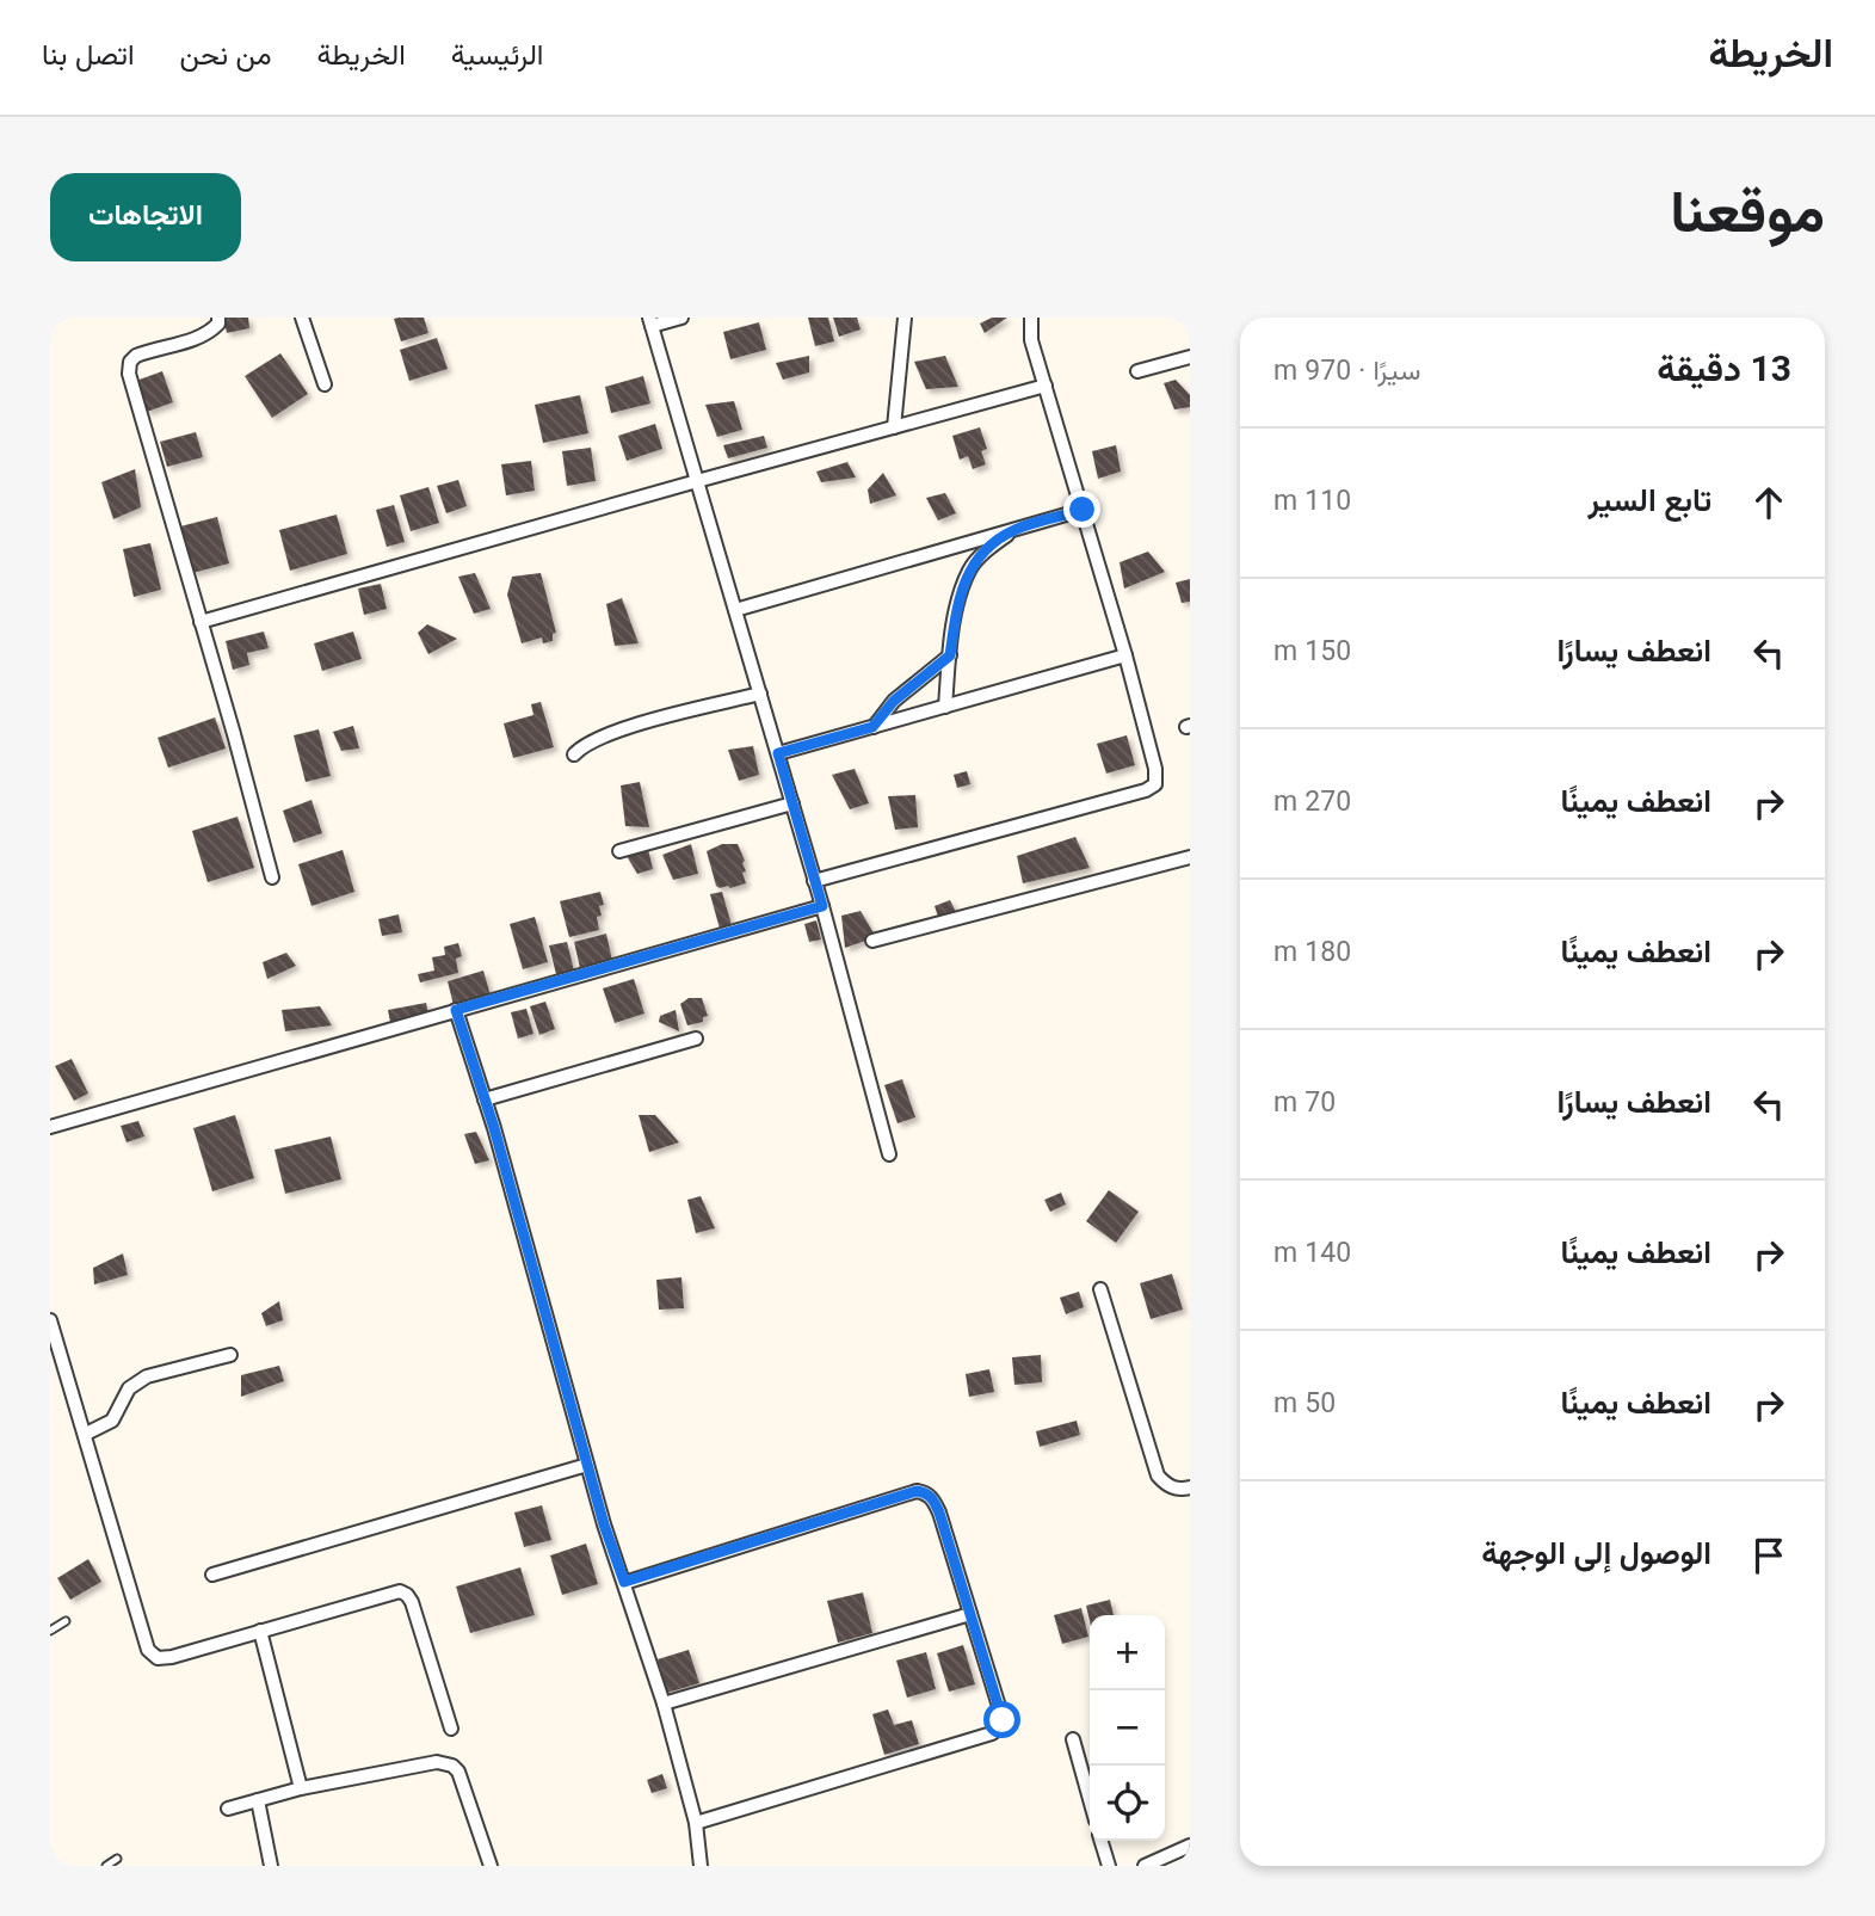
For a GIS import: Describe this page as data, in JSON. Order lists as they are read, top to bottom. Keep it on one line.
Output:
{"page":{"header":"الخريطة","nav":["الرئيسية","الخريطة","من نحن","اتصل بنا"],"title":"موقعنا","buttons":"الاتجاهات","heading":["13 دقيقة","سيرًا · 970 m"],"list":[["تابع السير","110 m"],["انعطف يسارًا","150 m"],["انعطف يمينًا","270 m"],["انعطف يمينًا","180 m"],["انعطف يسارًا","70 m"],["انعطف يمينًا","140 m"],["انعطف يمينًا","50 m"],"الوصول إلى الوجهة"],"map_buttons":["+","−"]}}
